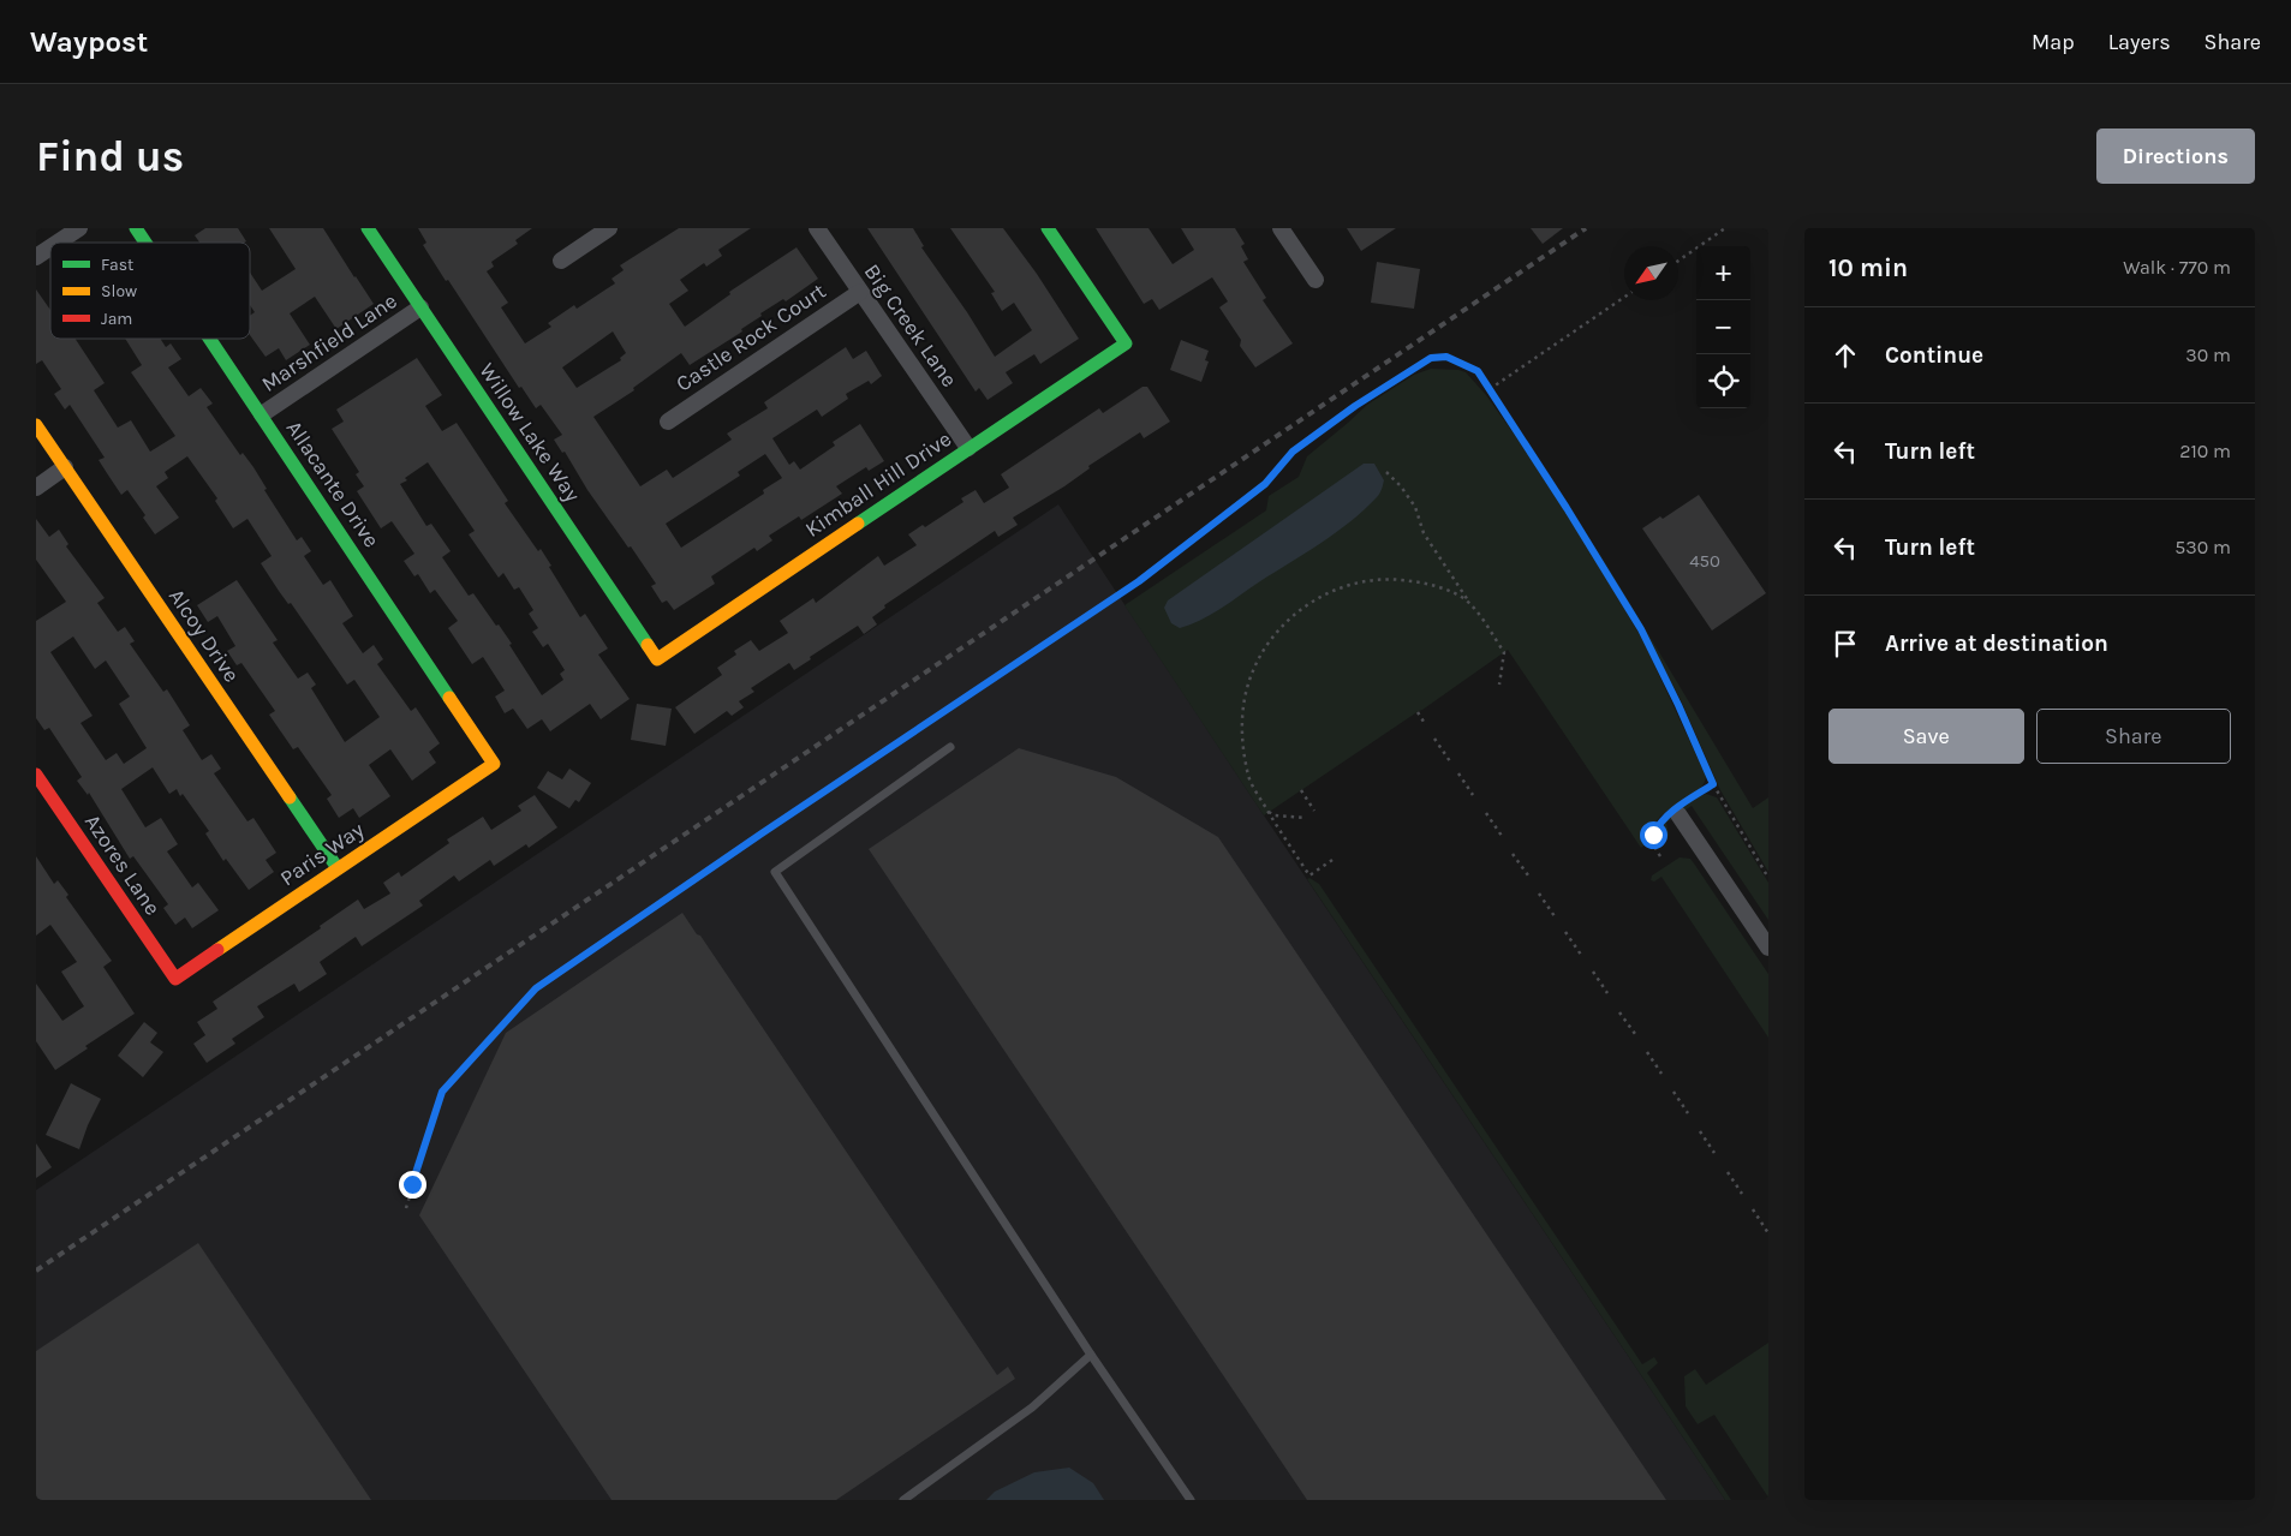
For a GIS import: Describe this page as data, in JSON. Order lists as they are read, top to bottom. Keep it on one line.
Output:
{"streets":{"street":["Big Creek Lane","Castle Rock Court","Marshfield Lane","Willow Lake Way","Allacante Drive","Kimball Hill Drive","Alcoy Drive","Paris Way","Azores Lane"]},"crossings":[["Big Creek Lane","Castle Rock Court"],["Big Creek Lane","Kimball Hill Drive"],["Marshfield Lane","Willow Lake Way"],["Marshfield Lane","Allacante Drive"],["Willow Lake Way","Kimball Hill Drive"],["Allacante Drive","Paris Way"],["Alcoy Drive","Paris Way"],["Paris Way","Azores Lane"]],"house_numbers":["450"],"legend":["Fast","Slow","Jam"],"north":"bottom left","page":{"header":"Waypost","nav":["Map","Layers","Share"],"buttons":["Directions",["Save","Share"]],"title":"Find us","heading":["10 min","Walk · 770 m"],"map_buttons":["+","−"],"list":[["Continue","30 m"],["Turn left","210 m"],["Turn left","530 m"],"Arrive at destination"]}}
